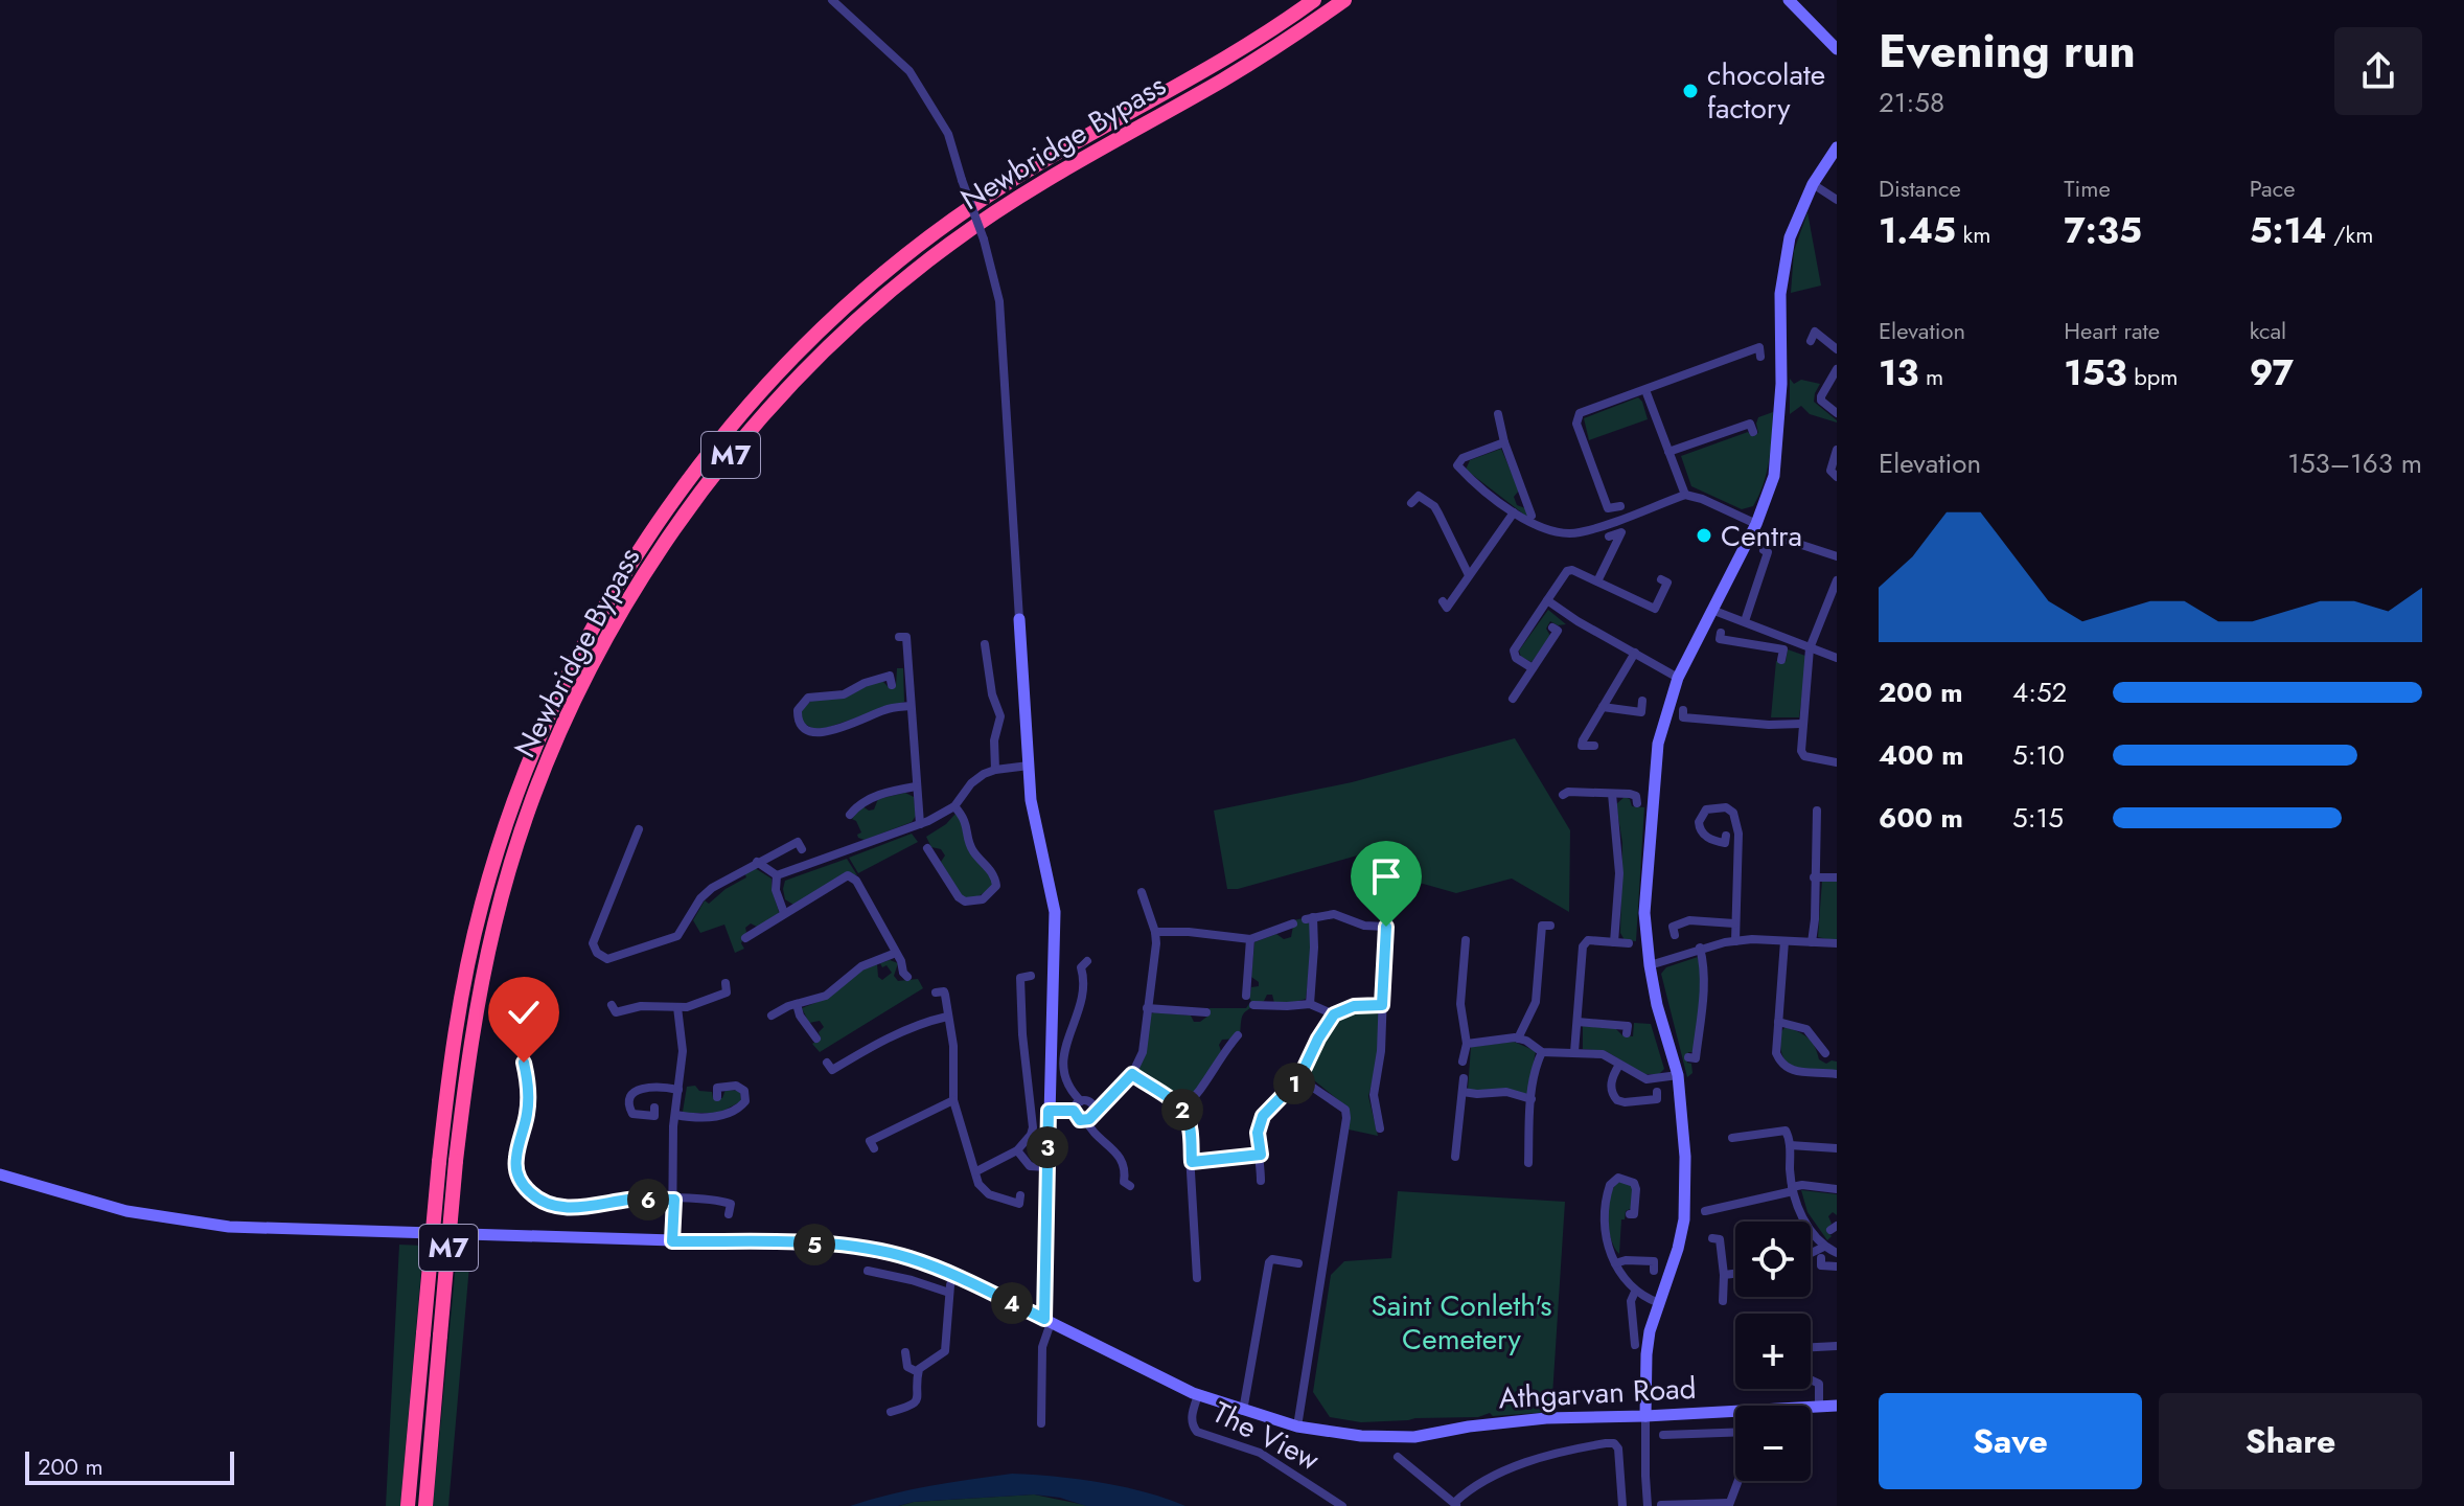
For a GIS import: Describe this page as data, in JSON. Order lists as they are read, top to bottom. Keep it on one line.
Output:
{"streets":{"highway":["Newbridge Bypass","M7"],"street":["Athgarvan Road","The View"]},"crossings":[["Athgarvan Road","The View"]],"parks":["Saint Conleth's Cemetery"],"places":["chocolate factory","Centra"],"scale_bar":"200 m","page":{"heading":["Evening run","21:58"],"stats":[["Distance","1.45 km"],["Time","7:35"],["Pace","5:14 /km"],["Elevation","13 m"],["Heart rate","153 bpm"],["kcal","97"]],"chart":["Elevation","153–163 m"],"list":[{"name":"200 m","note":"4:52"},{"name":"400 m","note":"5:10"},{"name":"600 m","note":"5:15"}],"pins":["1","2","3","6","5","4"],"map_buttons":["+","−"],"buttons":["Save","Share"],"scale":"200 m"}}
